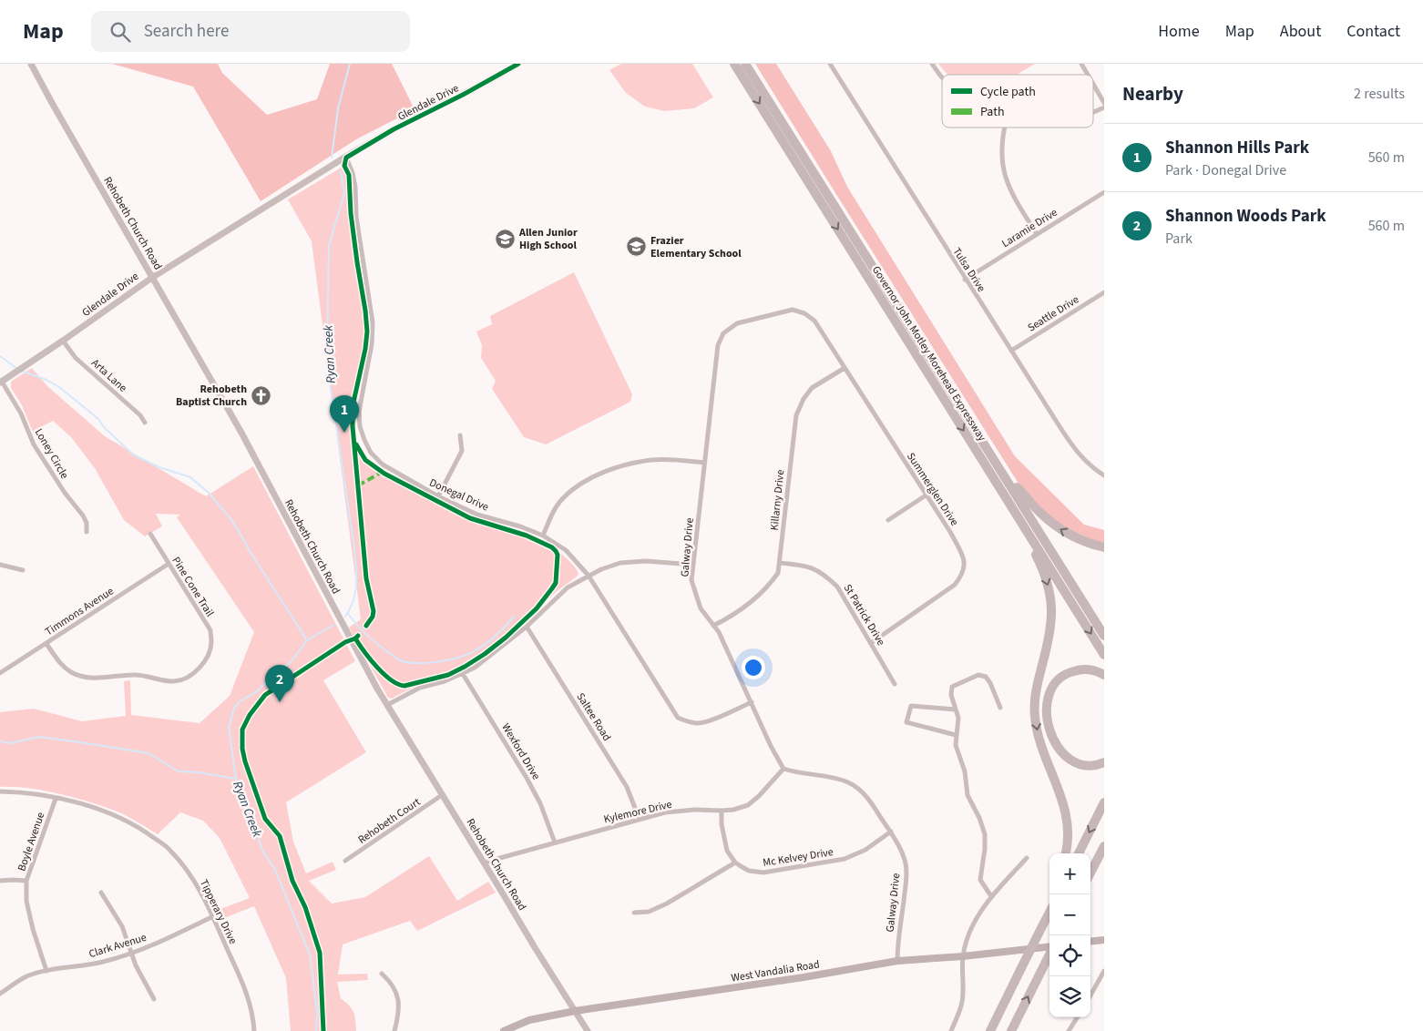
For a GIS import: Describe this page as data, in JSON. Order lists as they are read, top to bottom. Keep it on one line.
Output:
{"streets":{"highway":["Governor John Motley Morehead Expressway"],"main road":["West Vandalia Road"],"street":["Glendale Drive","Rehobeth Church Road","Laramie Drive","Tulsa Drive","Seattle Drive","Arta Lane","Loney Circle","Summerglen Drive","Donegal Drive","Killarny Drive","Galway Drive","Pine Cone Trail","Timmons Avenue","St Patrick Drive","Saltee Road","Wexford Drive","Kylemore Drive","Rehobeth Court","Boyle Avenue","Mc Kelvey Drive","Tipperary Drive","Clark Avenue"]},"crossings":[["Glendale Drive","Rehobeth Church Road"],["Glendale Drive","Arta Lane"],["Glendale Drive","Loney Circle"],["Glendale Drive","Donegal Drive"],["Rehobeth Church Road","Kylemore Drive"],["Rehobeth Church Road","Rehobeth Court"],["Rehobeth Church Road","West Vandalia Road"],["Laramie Drive","Tulsa Drive"],["Tulsa Drive","Seattle Drive"],["Summerglen Drive","Killarny Drive"],["Summerglen Drive","Galway Drive"],["Summerglen Drive","St Patrick Drive"],["Donegal Drive","Galway Drive"],["Killarny Drive","Galway Drive"],["Killarny Drive","St Patrick Drive"],["Galway Drive","Kylemore Drive"],["Galway Drive","Mc Kelvey Drive"],["Galway Drive","West Vandalia Road"],["Pine Cone Trail","Timmons Avenue"],["Saltee Road","Kylemore Drive"],["Wexford Drive","Kylemore Drive"],["Boyle Avenue","Tipperary Drive"],["Boyle Avenue","Clark Avenue"],["Tipperary Drive","Clark Avenue"]],"water":["Ryan Creek"],"places":{"school or university":["Allen Junior High School","Frazier Elementary School"],"church":["Rehobeth Baptist Church"]},"legend":["Cycle path","Path"],"page":{"header":"Map","search":"Search here","nav":["Home","Map","About","Contact"],"heading":["Nearby","2 results"],"list":[{"mark":"1","name":"Shannon Hills Park","note":"Park · Donegal Drive","value":"560 m"},{"mark":"2","name":"Shannon Woods Park","note":"Park","value":"560 m"}],"pins":["1","2"],"map_buttons":["+","−"]}}
